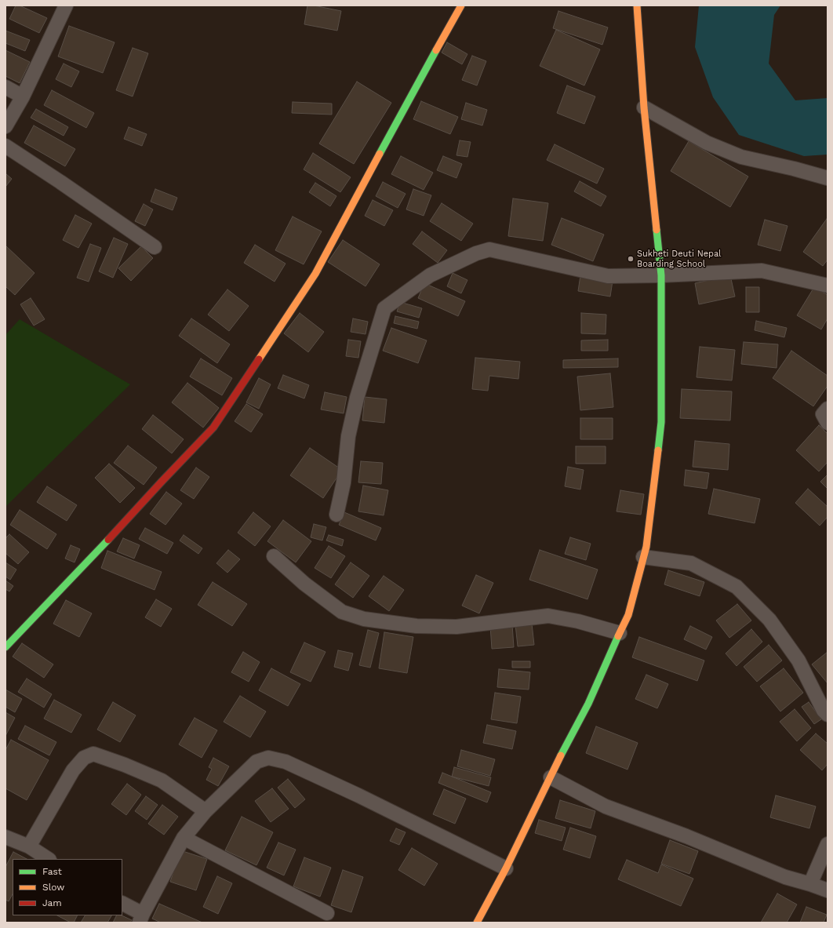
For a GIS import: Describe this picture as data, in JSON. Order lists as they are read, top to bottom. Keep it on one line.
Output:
{"places":["Sukheti Deuti Nepal Boarding School"],"legend":["Fast","Slow","Jam"]}
